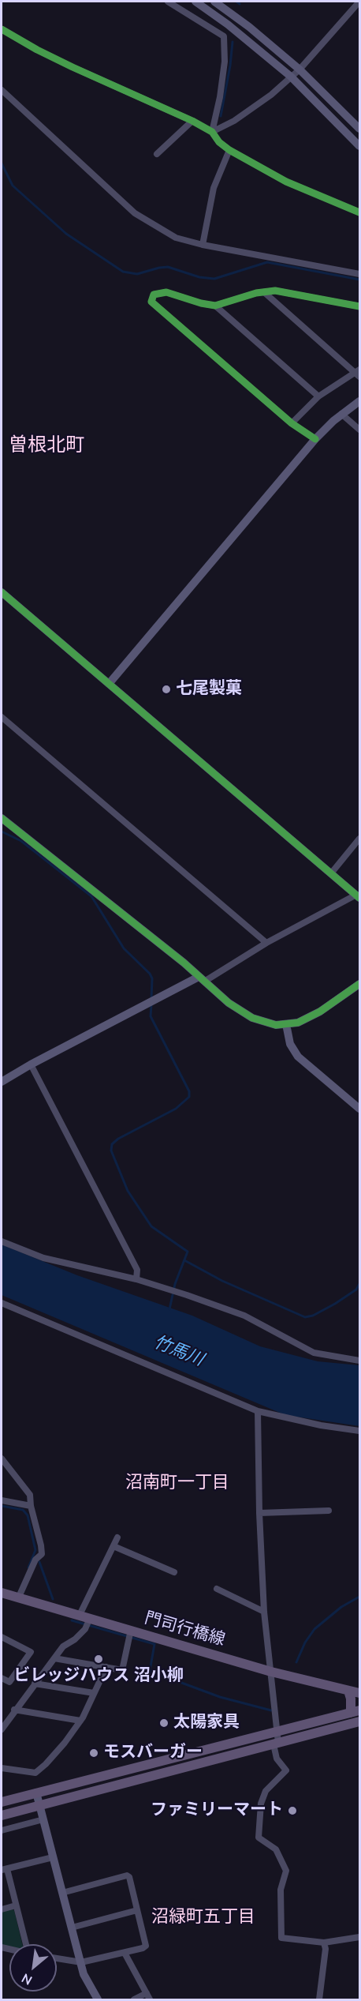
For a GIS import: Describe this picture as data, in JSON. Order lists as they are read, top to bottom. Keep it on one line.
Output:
{"streets":{"main road":["門司行橋線"]},"districts":["曽根北町","沼南町一丁目","沼緑町五丁目"],"water":["竹馬川"],"places":["七尾製菓","ビレッジハウス 沼小柳","太陽家具","モスバーガー","ファミリーマート"],"north":"bottom left"}
